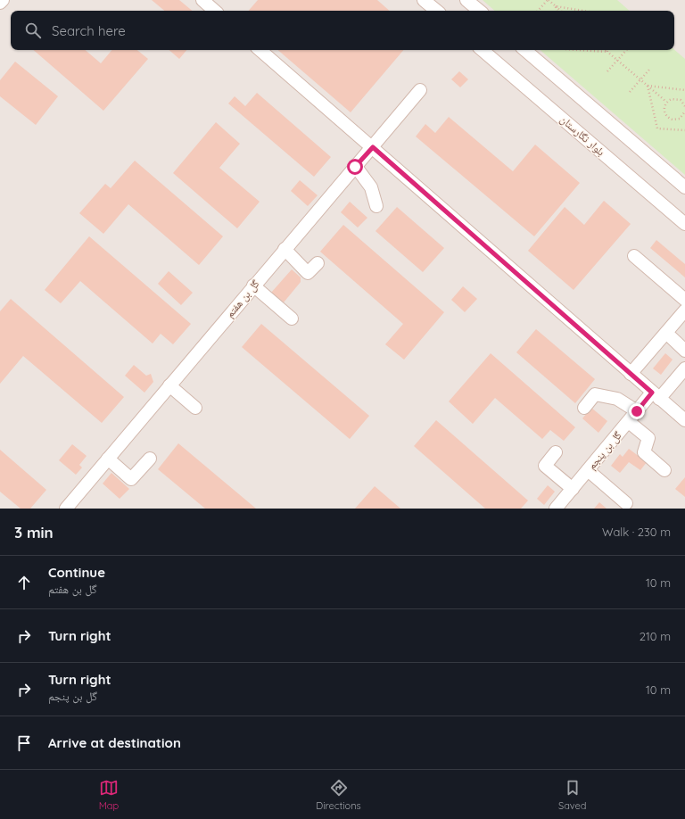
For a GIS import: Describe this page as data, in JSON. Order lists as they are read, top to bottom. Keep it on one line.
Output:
{"streets":{"street":["بلوار نگارستان","گل بن هفتم","گل بن پنجم"]},"page":{"search":"Search here","heading":["3 min","Walk · 230 m"],"list":[["Continue","گل بن هفتم","10 m"],["Turn right","210 m"],["Turn right","گل بن پنجم","10 m"],"Arrive at destination"],"nav":["Map","Directions","Saved"]}}
